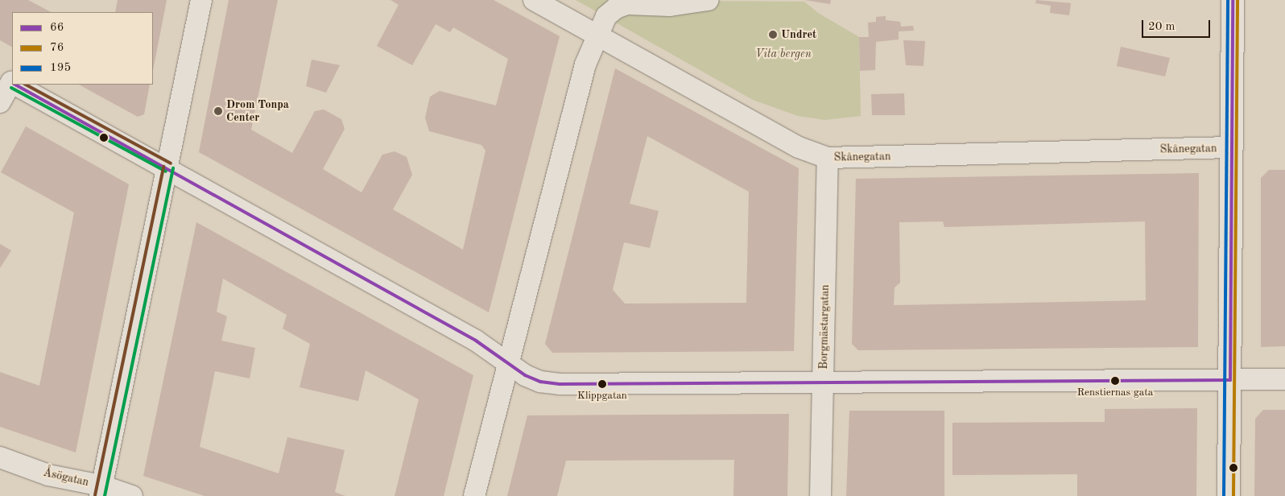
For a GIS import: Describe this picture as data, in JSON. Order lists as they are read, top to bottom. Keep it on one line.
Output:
{"streets":{"street":["Skånegatan","Borgmästargatan","Åsögatan"]},"crossings":[["Skånegatan","Borgmästargatan"]],"parks":["Vita bergen"],"places":["Undret","Drom Tonpa Center","Renstiernas gata","Klippgatan"],"lines":["transit line 66","transit line 76","transit line 195"],"legend":["66","76","195"],"scale_bar":"20 m"}
